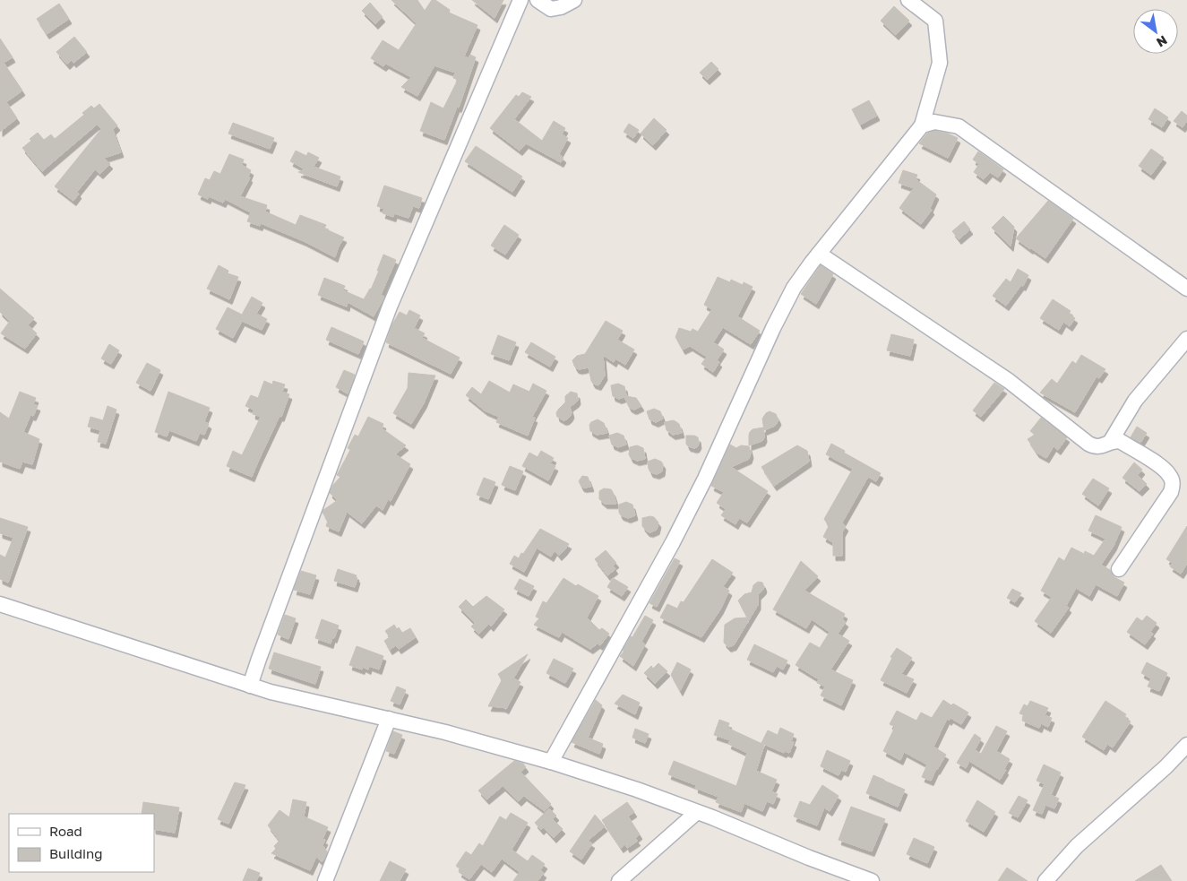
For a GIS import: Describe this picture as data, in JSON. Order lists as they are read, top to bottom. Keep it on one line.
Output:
{"legend":["Road","Building"],"north":"bottom right"}
